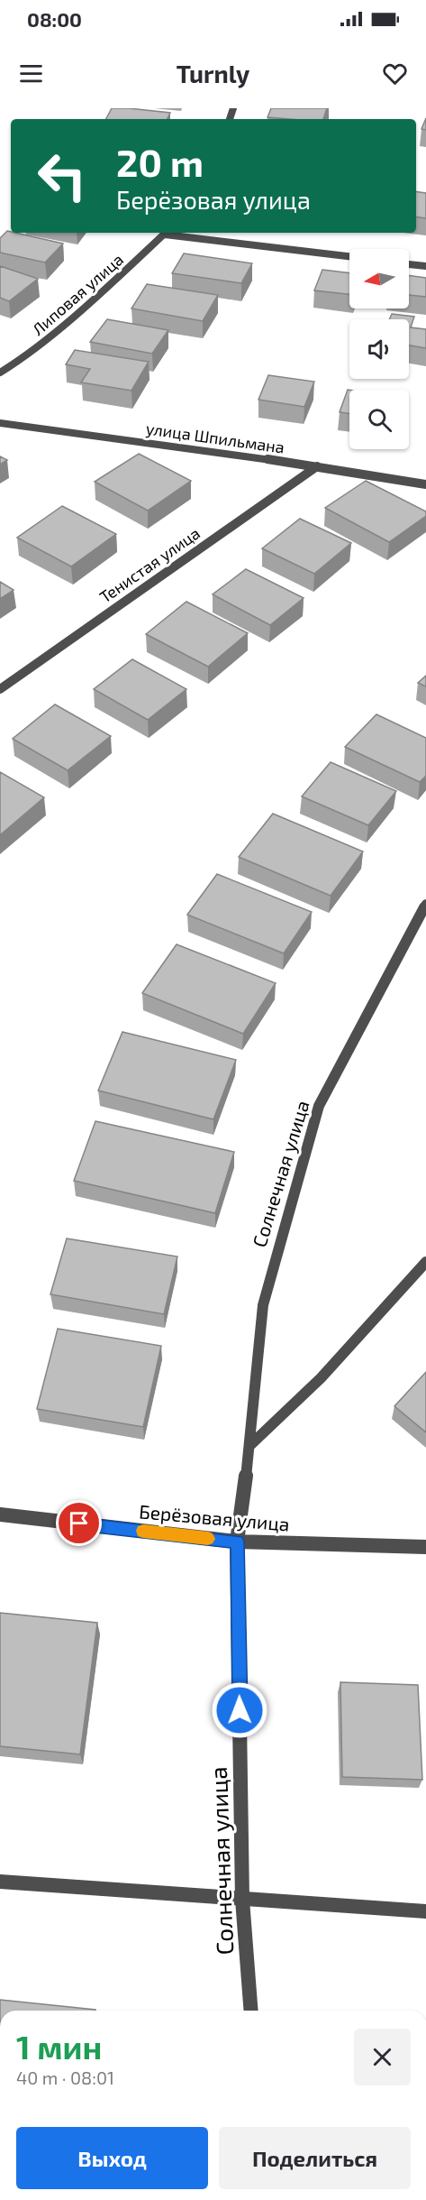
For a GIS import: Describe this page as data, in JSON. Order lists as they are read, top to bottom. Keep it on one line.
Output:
{"streets":{"street":["Липовая улица","улица Шпильмана","Тенистая улица","Солнечная улица","Берёзовая улица"]},"crossings":[["улица Шпильмана","Тенистая улица"],["Солнечная улица","Берёзовая улица"]],"north":"left","page":{"status":"08:00","header":"Turnly","turn":["20 m","Берёзовая улица"],"heading":["1 мин","40 m · 08:01"],"buttons":["Выход","Поделиться"]}}
